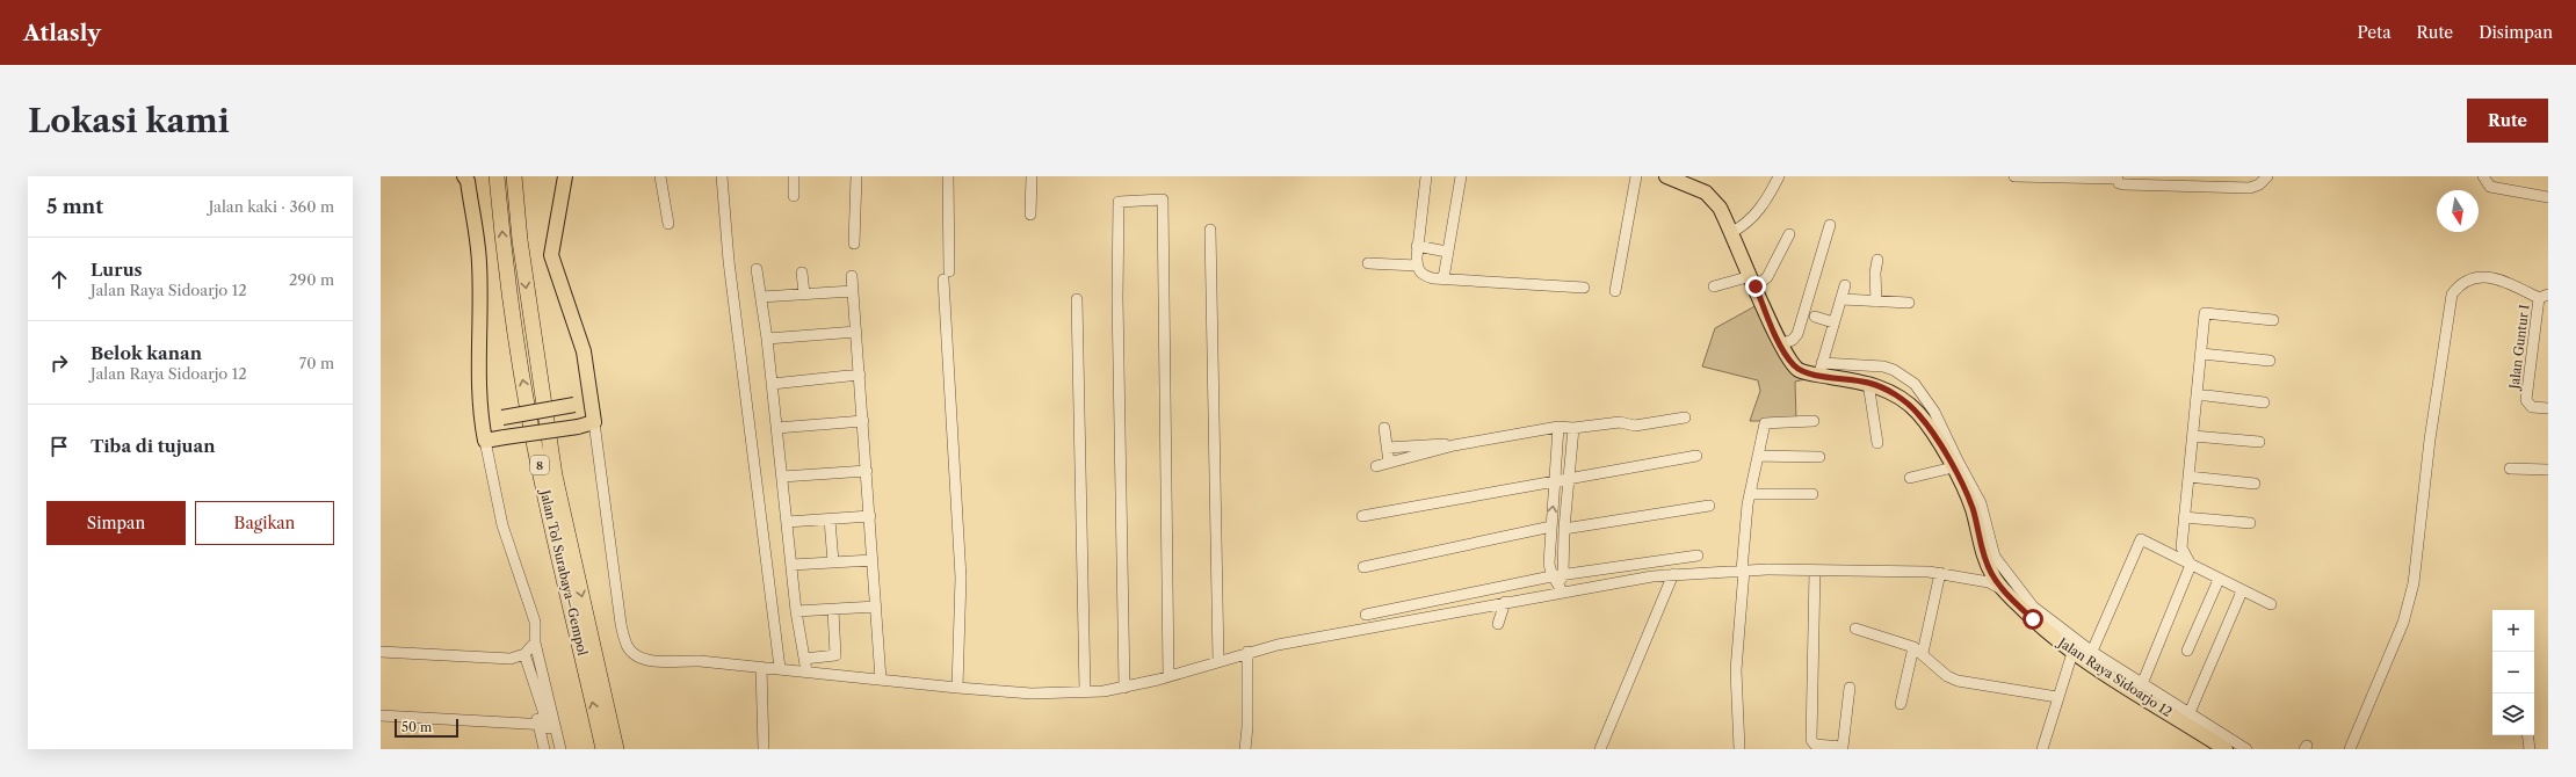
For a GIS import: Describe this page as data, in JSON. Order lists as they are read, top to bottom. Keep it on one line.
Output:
{"streets":{"highway":["8","Jalan Tol Surabaya–Gempol"],"main road":["Jalan Raya Sidoarjo 12"],"street":["Jalan Guntur I"]},"scale_bar":"50 m","north":"bottom","page":{"header":"Atlasly","nav":["Peta","Rute","Disimpan"],"buttons":["Rute",["Simpan","Bagikan"]],"title":"Lokasi kami","heading":["5 mnt","Jalan kaki · 360 m"],"list":[["Lurus","Jalan Raya Sidoarjo 12","290 m"],["Belok kanan","Jalan Raya Sidoarjo 12","70 m"],"Tiba di tujuan"],"map_buttons":["+","−"],"scale":"50 m"}}
